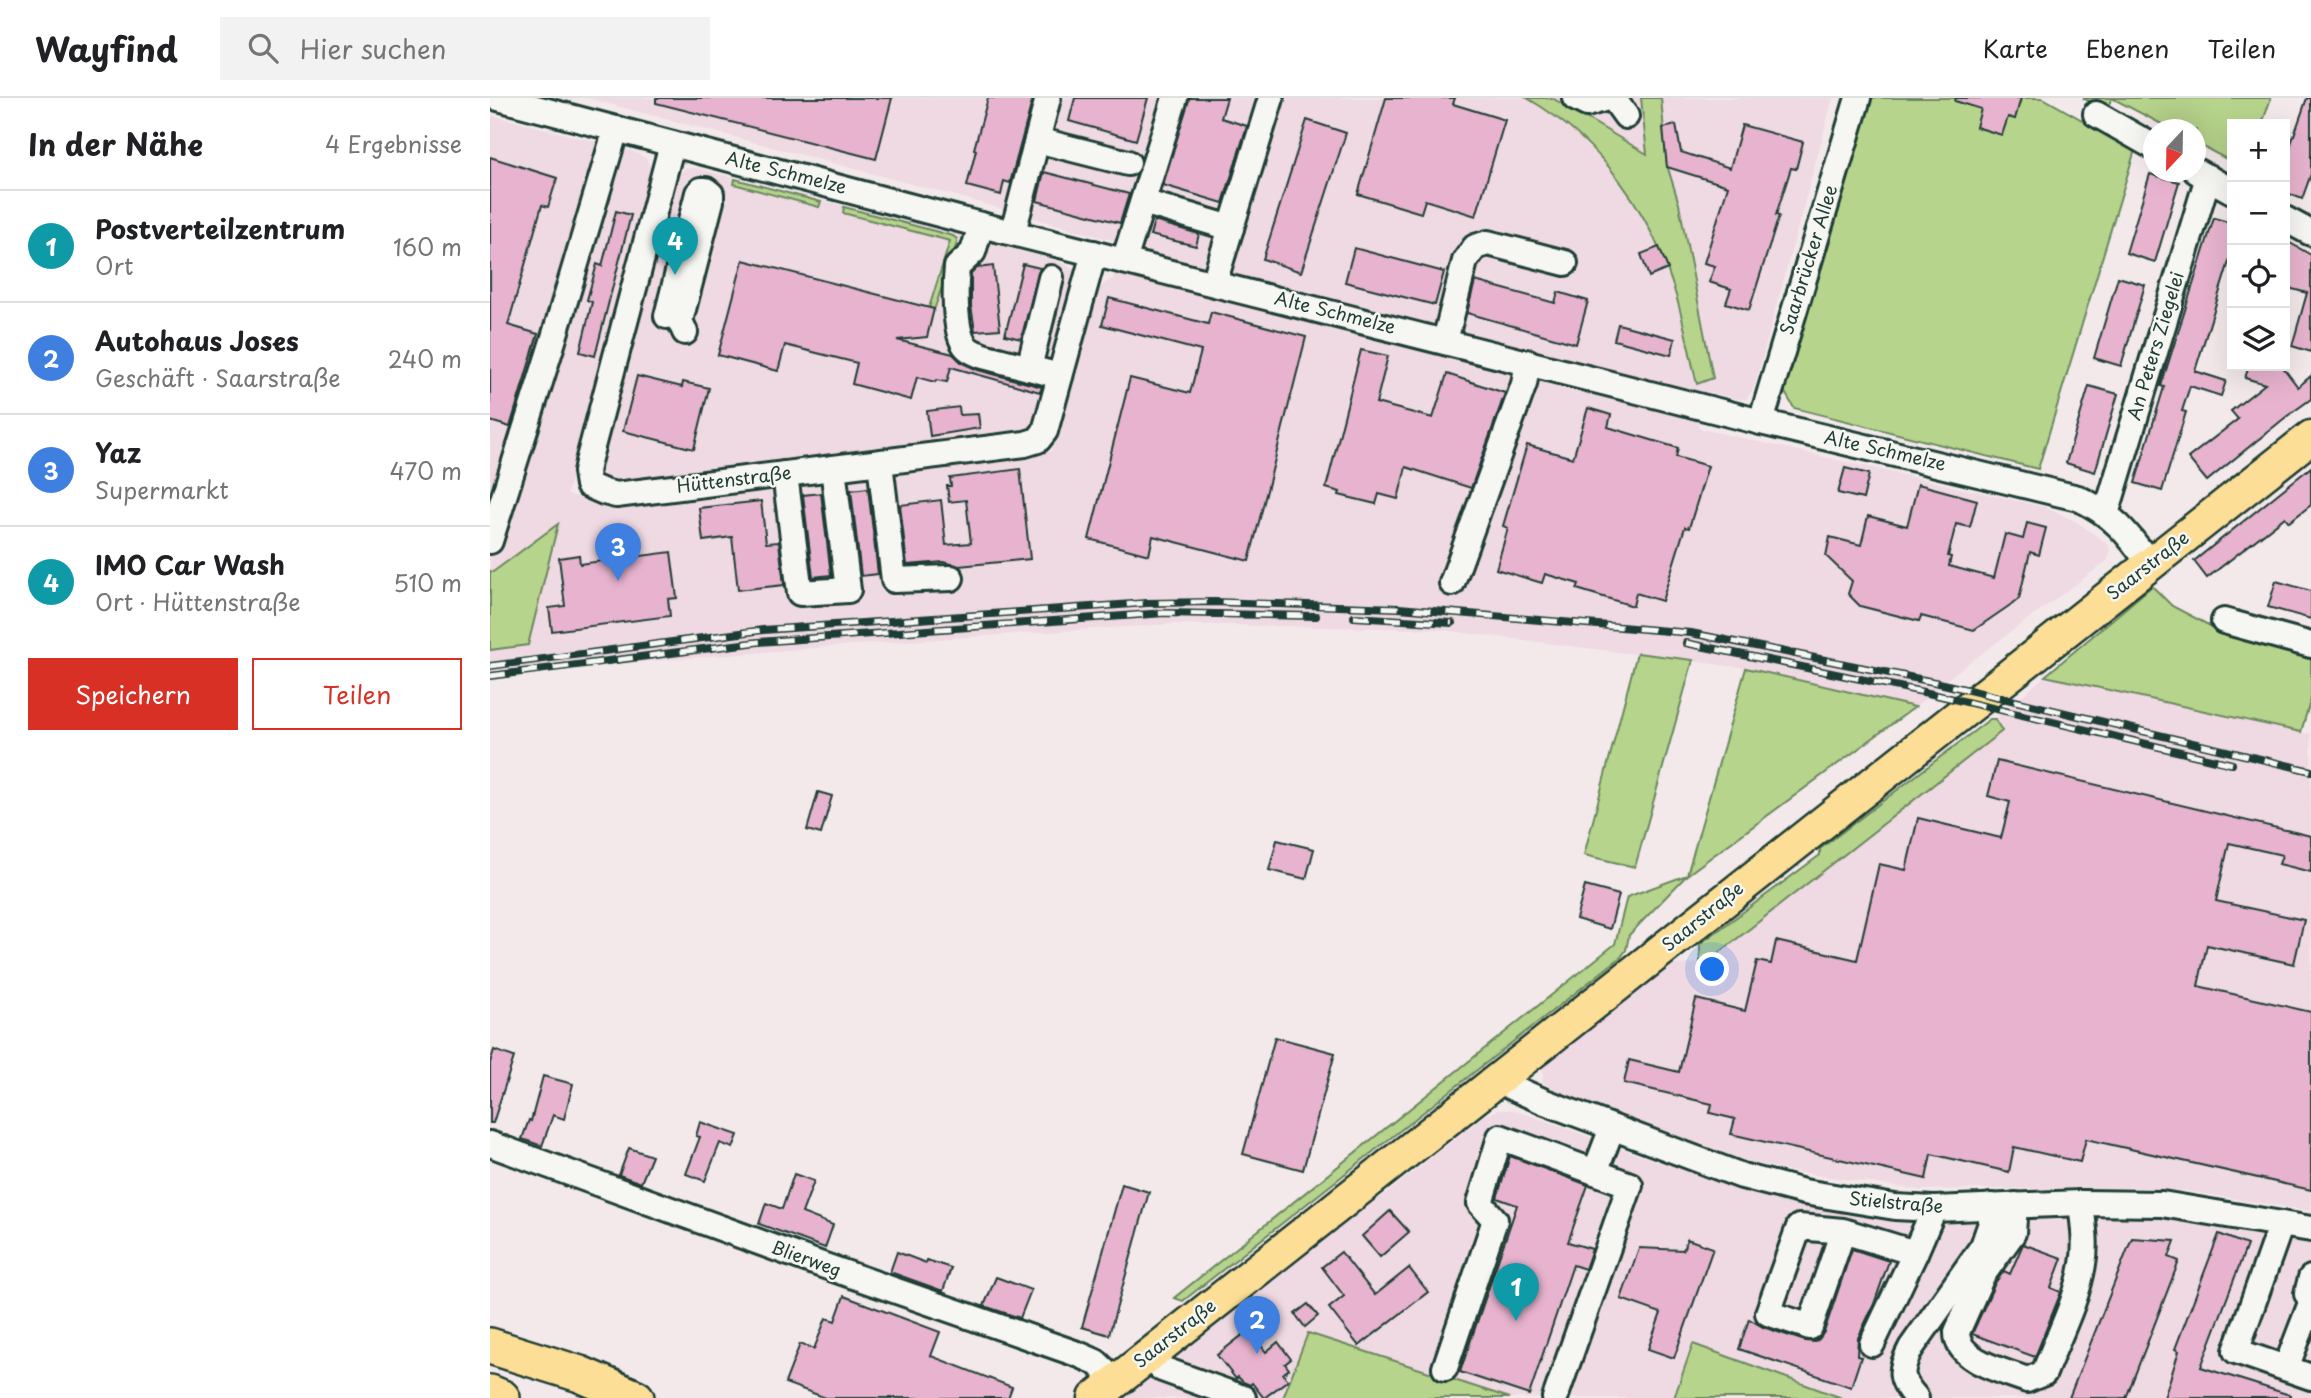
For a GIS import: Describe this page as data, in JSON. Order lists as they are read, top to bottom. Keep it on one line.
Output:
{"streets":{"main road":["Saarstraße"],"street":["Alte Schmelze","Saarbrücker Allee","An Peters Ziegelei","Hüttenstraße","Stielstraße","Blierweg"]},"crossings":[["Alte Schmelze","Saarbrücker Allee"],["Alte Schmelze","An Peters Ziegelei"],["Alte Schmelze","Hüttenstraße"],["Alte Schmelze","Saarstraße"],["Saarstraße","Stielstraße"],["Saarstraße","Blierweg"]],"north":"bottom","page":{"header":"Wayfind","search":"Hier suchen","nav":["Karte","Ebenen","Teilen"],"heading":["In der Nähe","4 Ergebnisse"],"map_buttons":["+","−"],"list":[{"mark":"1","name":"Postverteilzentrum","note":"Ort","value":"160 m"},{"mark":"2","name":"Autohaus Joses","note":"Geschäft · Saarstraße","value":"240 m"},{"mark":"3","name":"Yaz","note":"Supermarkt","value":"470 m"},{"mark":"4","name":"IMO Car Wash","note":"Ort · Hüttenstraße","value":"510 m"}],"pins":["4","3","1","2"],"buttons":["Speichern","Teilen"]}}
